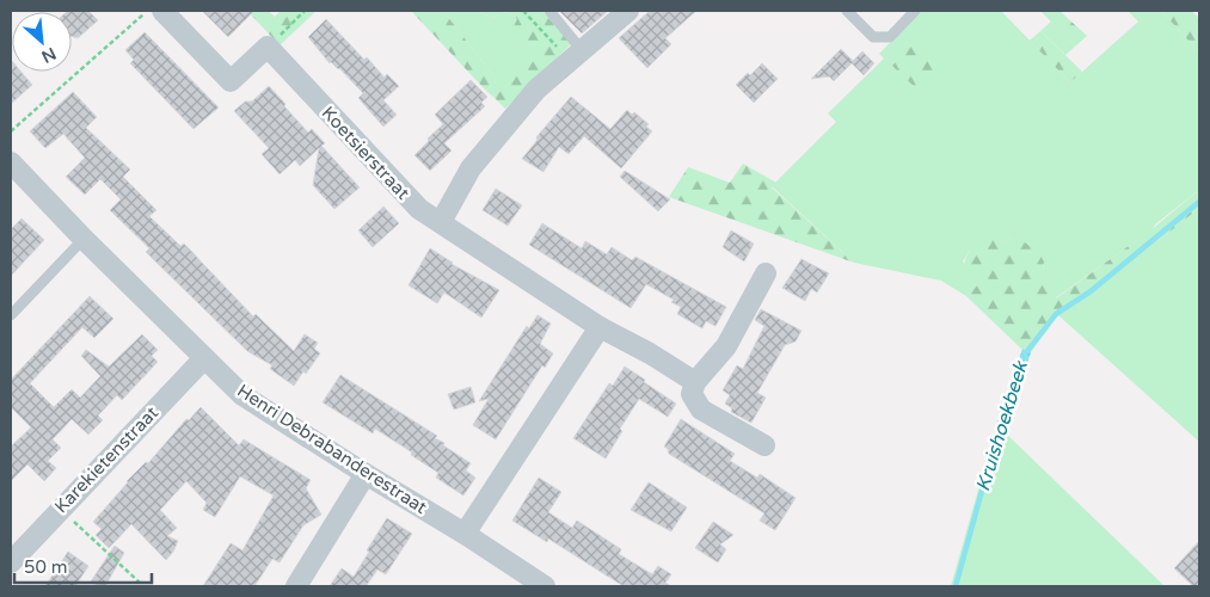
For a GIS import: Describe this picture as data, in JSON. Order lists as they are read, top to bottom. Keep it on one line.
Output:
{"streets":{"street":["Koetsierstraat","Henri Debrabanderestraat","Karekietenstraat"]},"crossings":[["Henri Debrabanderestraat","Karekietenstraat"]],"water":["Kruishoekbeek"],"scale_bar":"50 m","north":"bottom right"}
